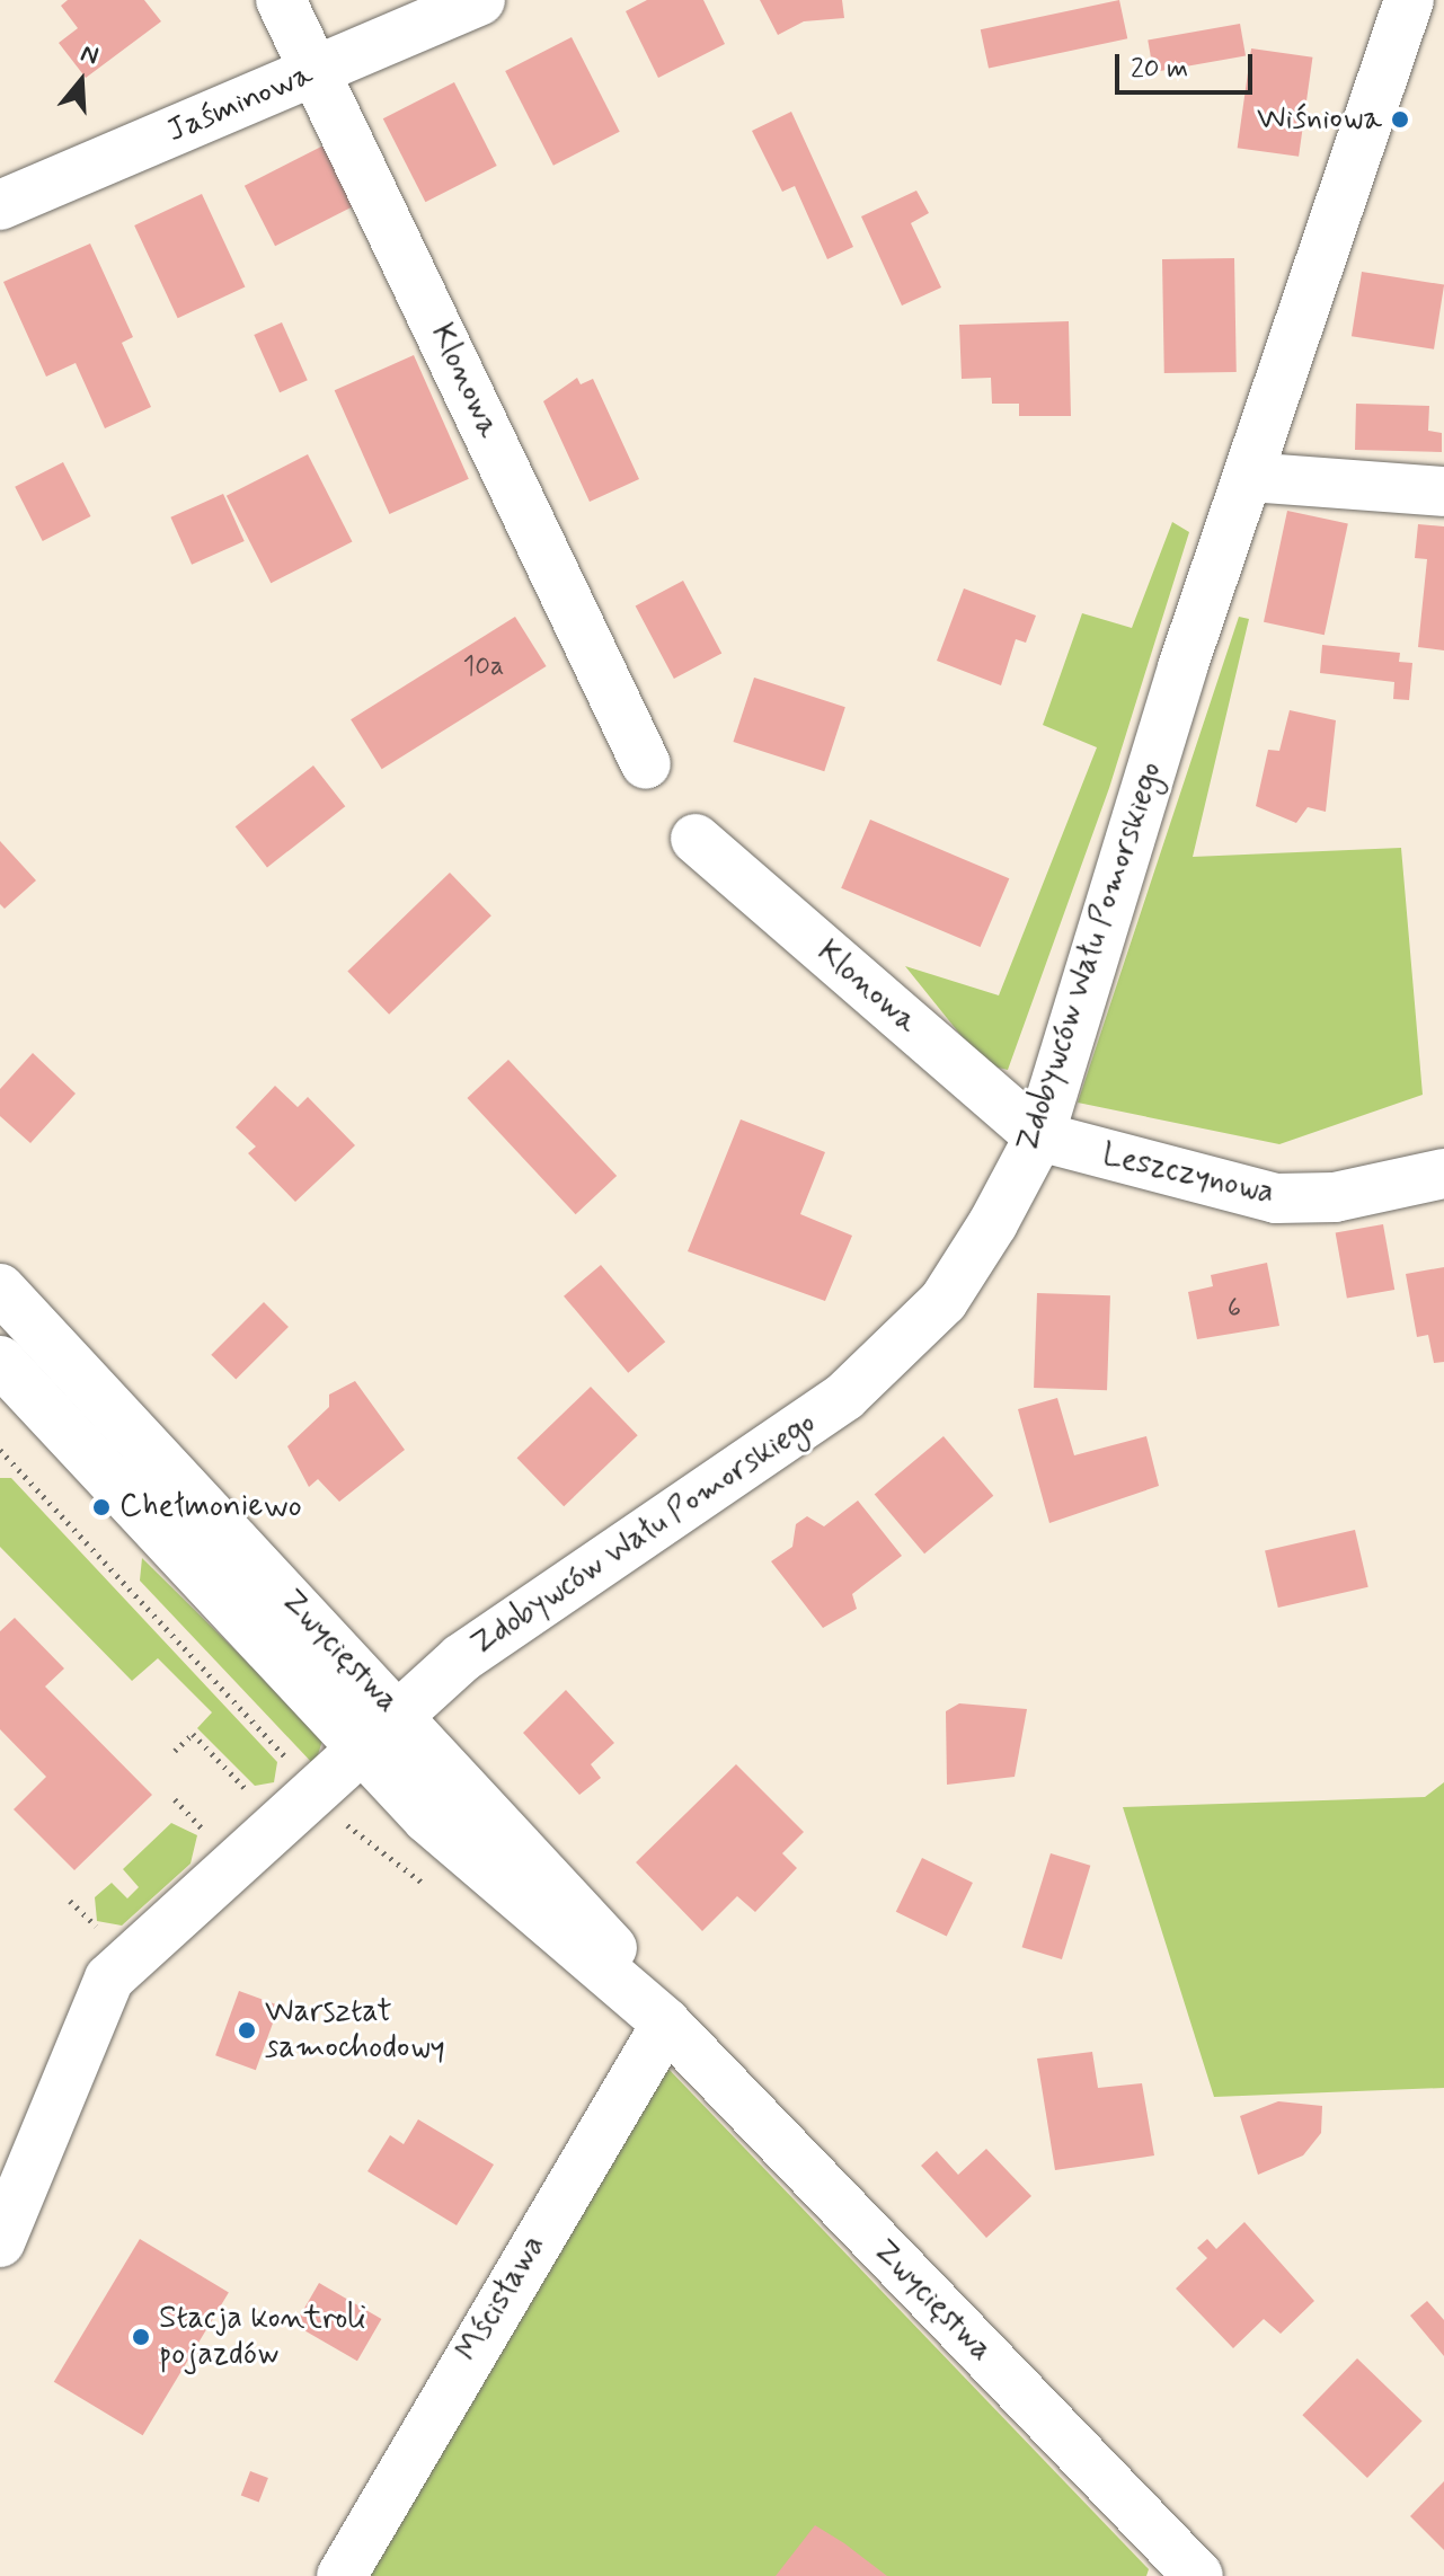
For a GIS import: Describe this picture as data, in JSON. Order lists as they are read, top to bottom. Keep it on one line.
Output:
{"streets":{"street":["Jaśminowa","Klonowa","Zdobywców Wału Pomorskiego","Leszczynowa","Zwycięstwa","Mścisława"]},"crossings":[["Jaśminowa","Klonowa"],["Klonowa","Zdobywców Wału Pomorskiego"],["Klonowa","Leszczynowa"],["Zdobywców Wału Pomorskiego","Leszczynowa"],["Zdobywców Wału Pomorskiego","Zwycięstwa"],["Zwycięstwa","Mścisława"]],"places":["Wiśniowa","Chełmoniewo","Warsztat samochodowy","Stacja kontroli pojazdów"],"house_numbers":["10a","6"],"scale_bar":"20 m","north":"top"}
